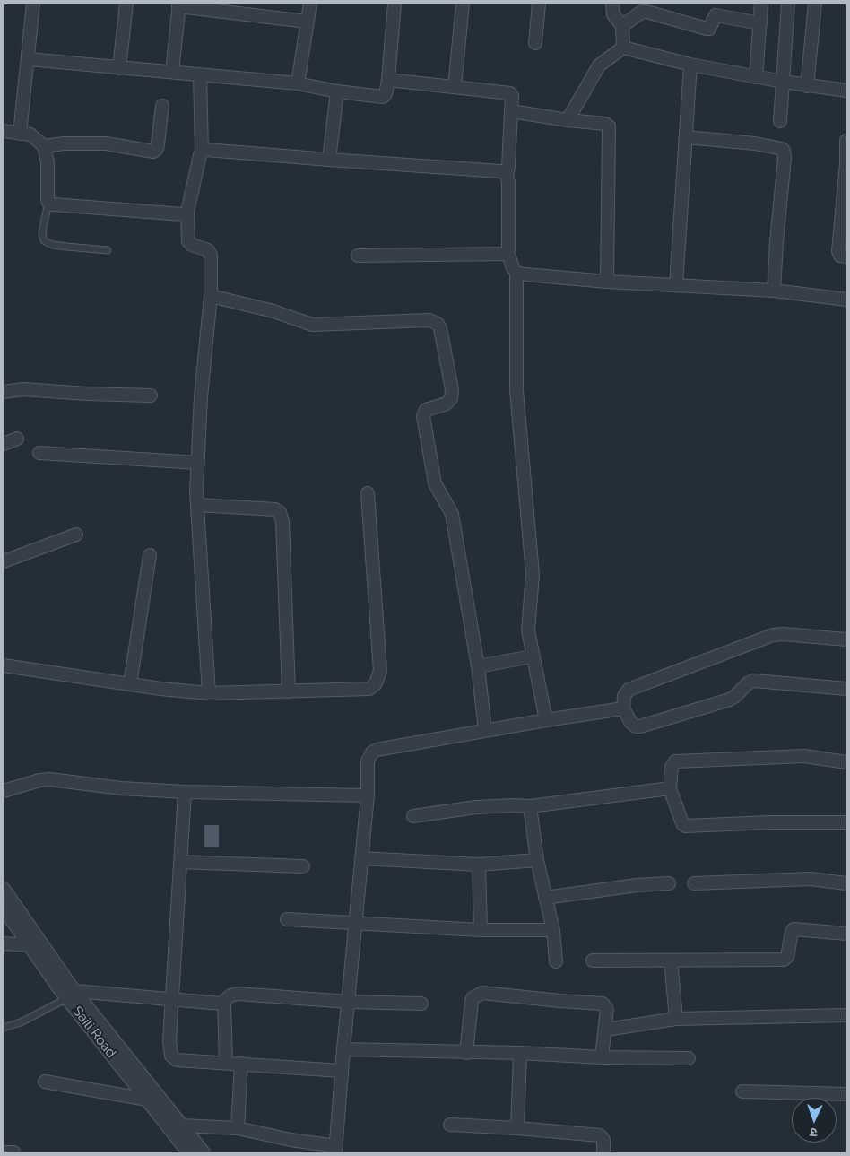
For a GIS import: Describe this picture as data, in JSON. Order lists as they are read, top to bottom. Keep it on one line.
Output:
{"streets":{"street":["Saili Road"]},"north":"bottom"}
